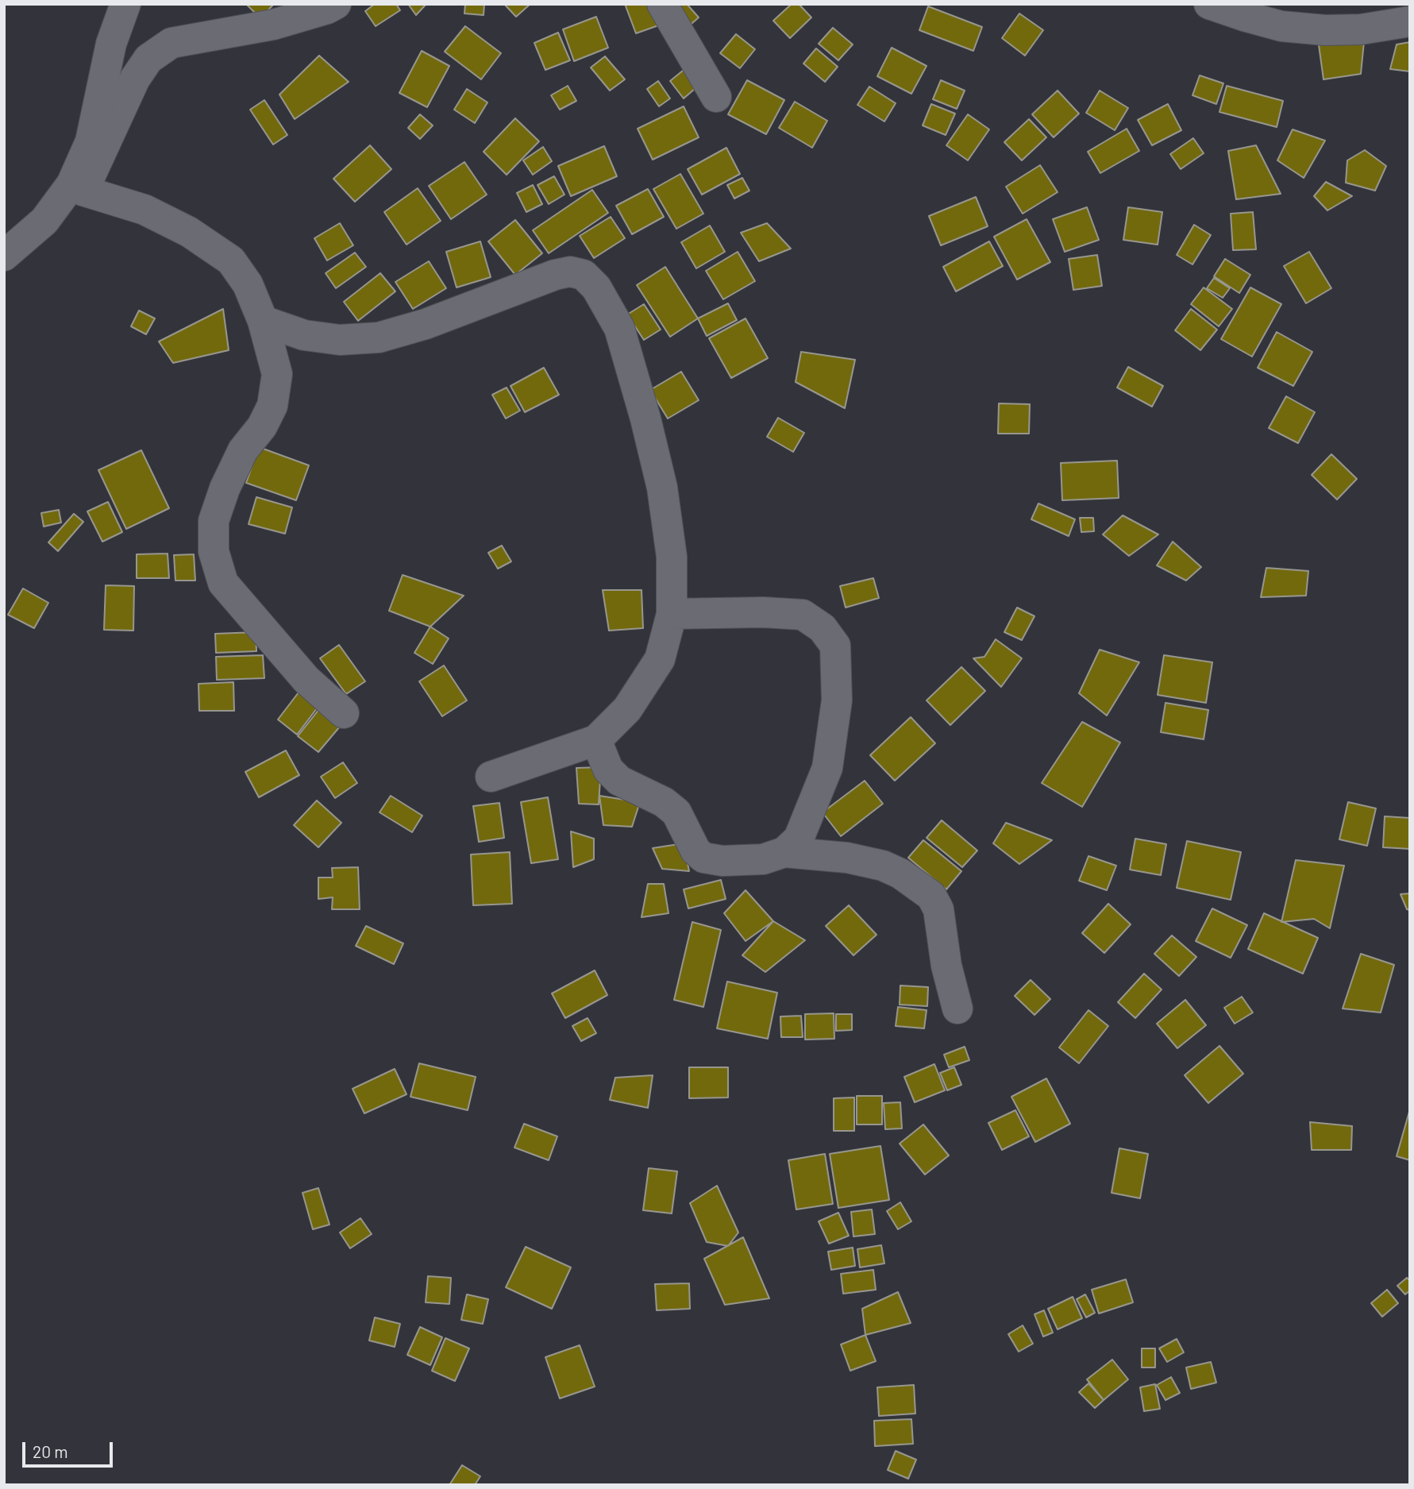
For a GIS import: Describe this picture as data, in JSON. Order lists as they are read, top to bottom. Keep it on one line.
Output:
{"scale_bar":"20 m"}
